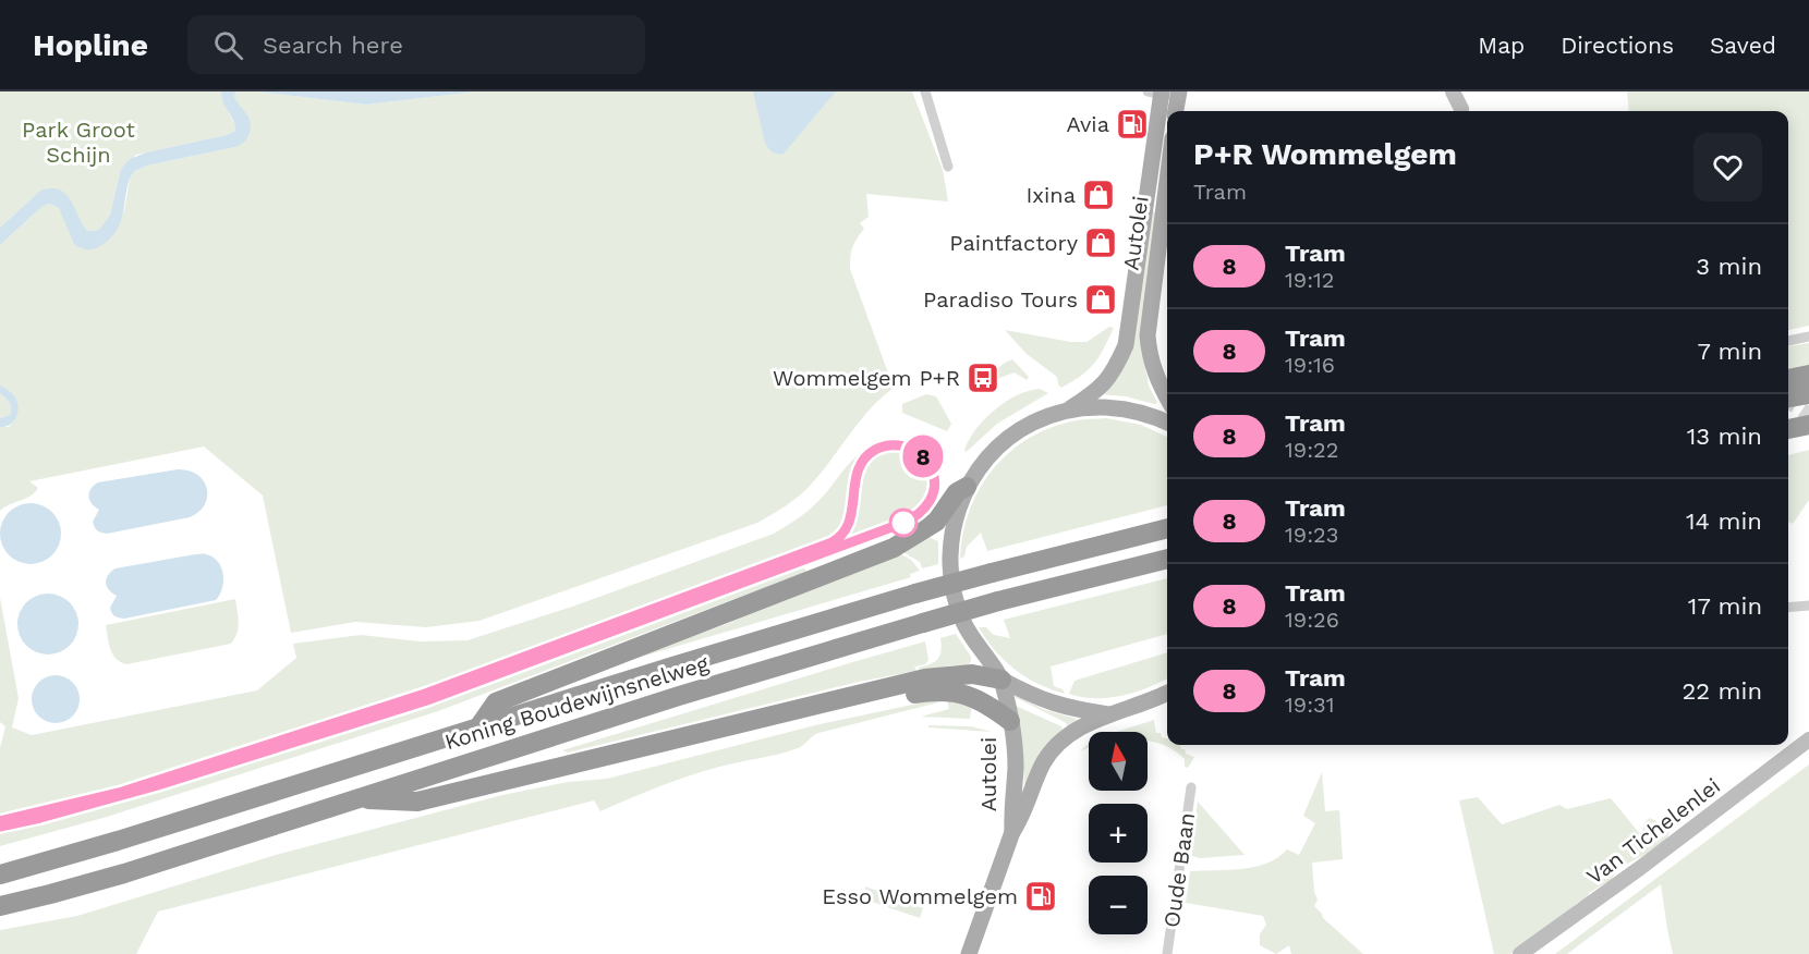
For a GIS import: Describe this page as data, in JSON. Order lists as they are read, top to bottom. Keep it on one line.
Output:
{"streets":{"highway":["Koning Boudewijnsnelweg"],"main road":["Autolei"],"street":["Van Tichelenlei","Oude Baan"]},"parks":["Park Groot Schijn"],"places":{"fuel station":["Avia","Esso Wommelgem"],"shop":["Ixina","Paintfactory","Paradiso Tours"],"bus stop":["Wommelgem P+R"]},"lines":["tram line 8"],"north":"top","page":{"header":"Hopline","search":"Search here","nav":["Map","Directions","Saved"],"on_map":"8","heading":["P+R Wommelgem","Tram"],"list":[{"mark":"8","name":"Tram","note":"19:12","value":"3 min"},{"mark":"8","name":"Tram","note":"19:16","value":"7 min"},{"mark":"8","name":"Tram","note":"19:22","value":"13 min"},{"mark":"8","name":"Tram","note":"19:23","value":"14 min"},{"mark":"8","name":"Tram","note":"19:26","value":"17 min"},{"mark":"8","name":"Tram","note":"19:31","value":"22 min"}],"map_buttons":["+","−"]}}
